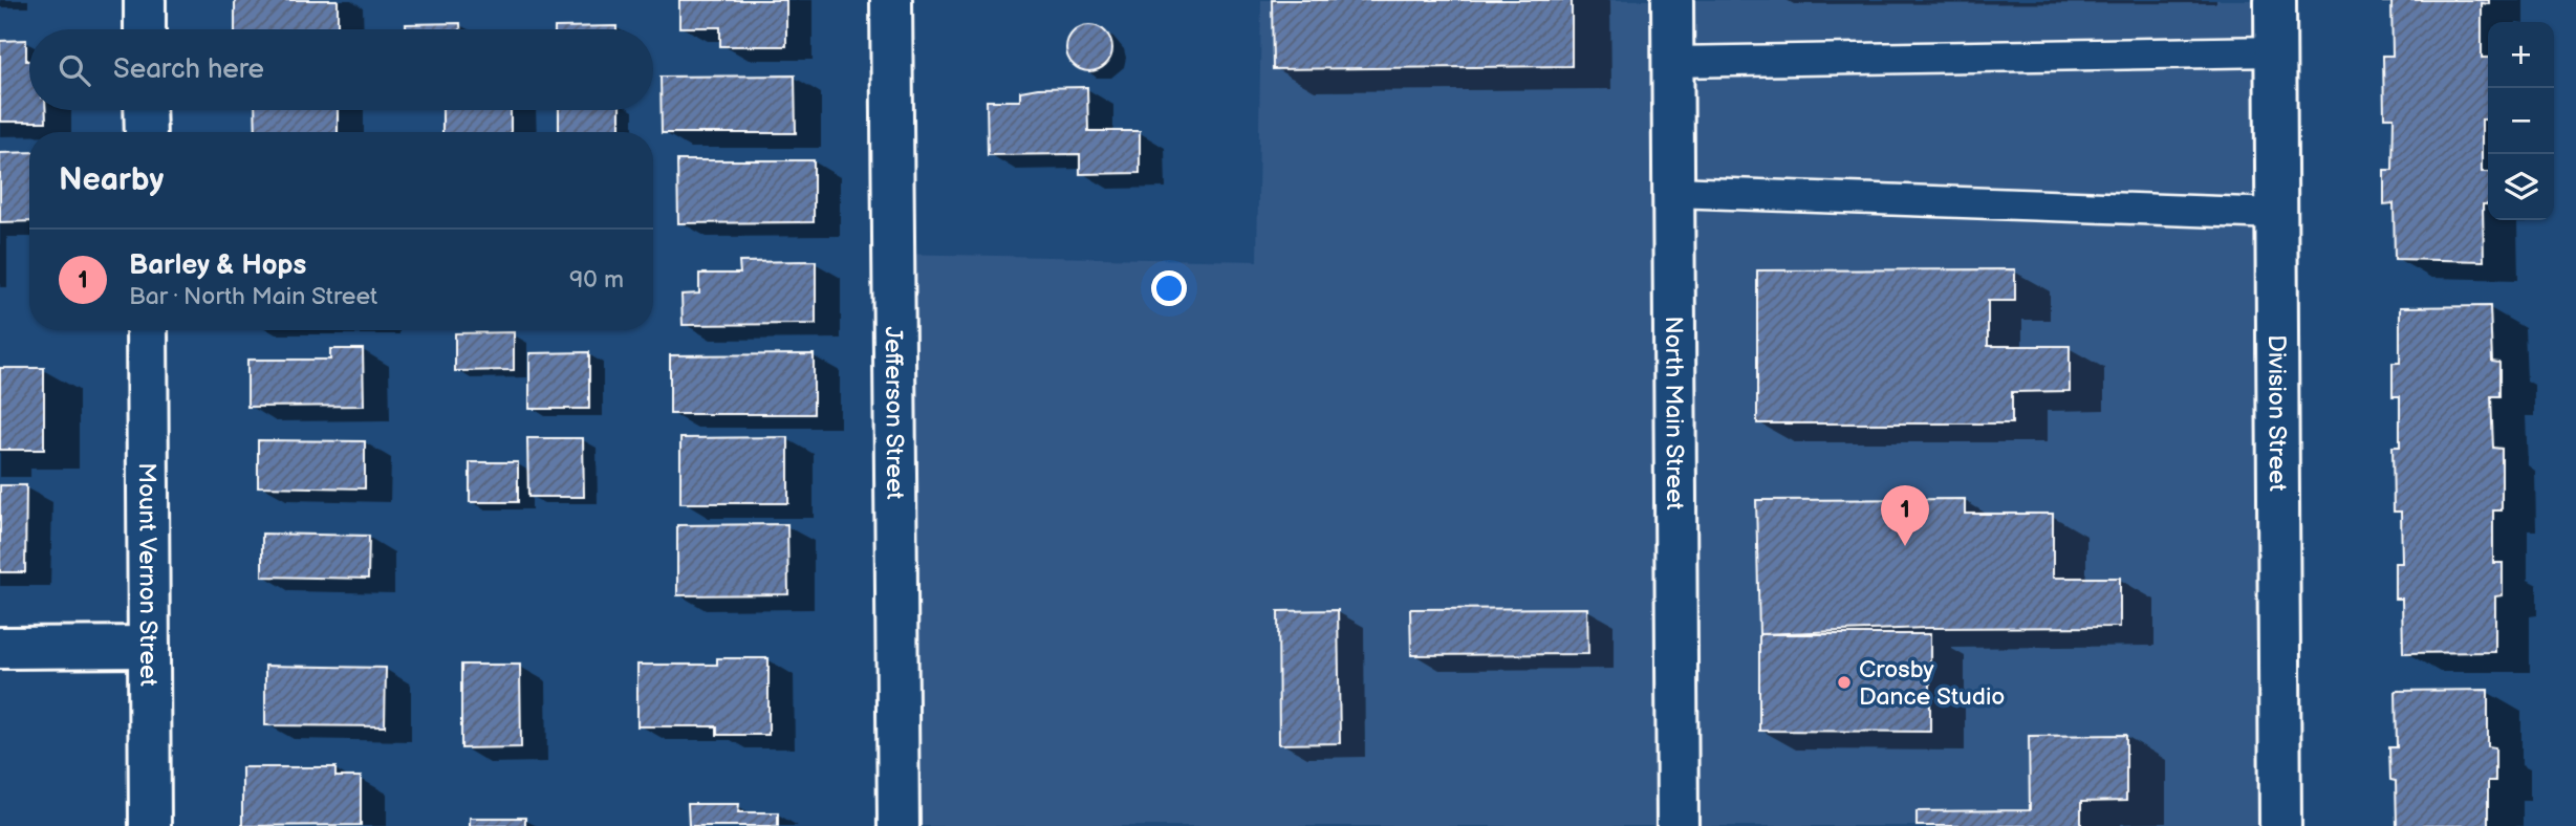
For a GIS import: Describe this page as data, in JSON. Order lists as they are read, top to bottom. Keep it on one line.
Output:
{"streets":{"street":["Jefferson Street","North Main Street","Division Street","Mount Vernon Street"]},"places":["Crosby Dance Studio"],"page":{"map_buttons":["+","−"],"search":"Search here","heading":"Nearby","list":[{"mark":"1","name":"Barley & Hops","note":"Bar · North Main Street","value":"90 m"}],"pins":"1"}}
